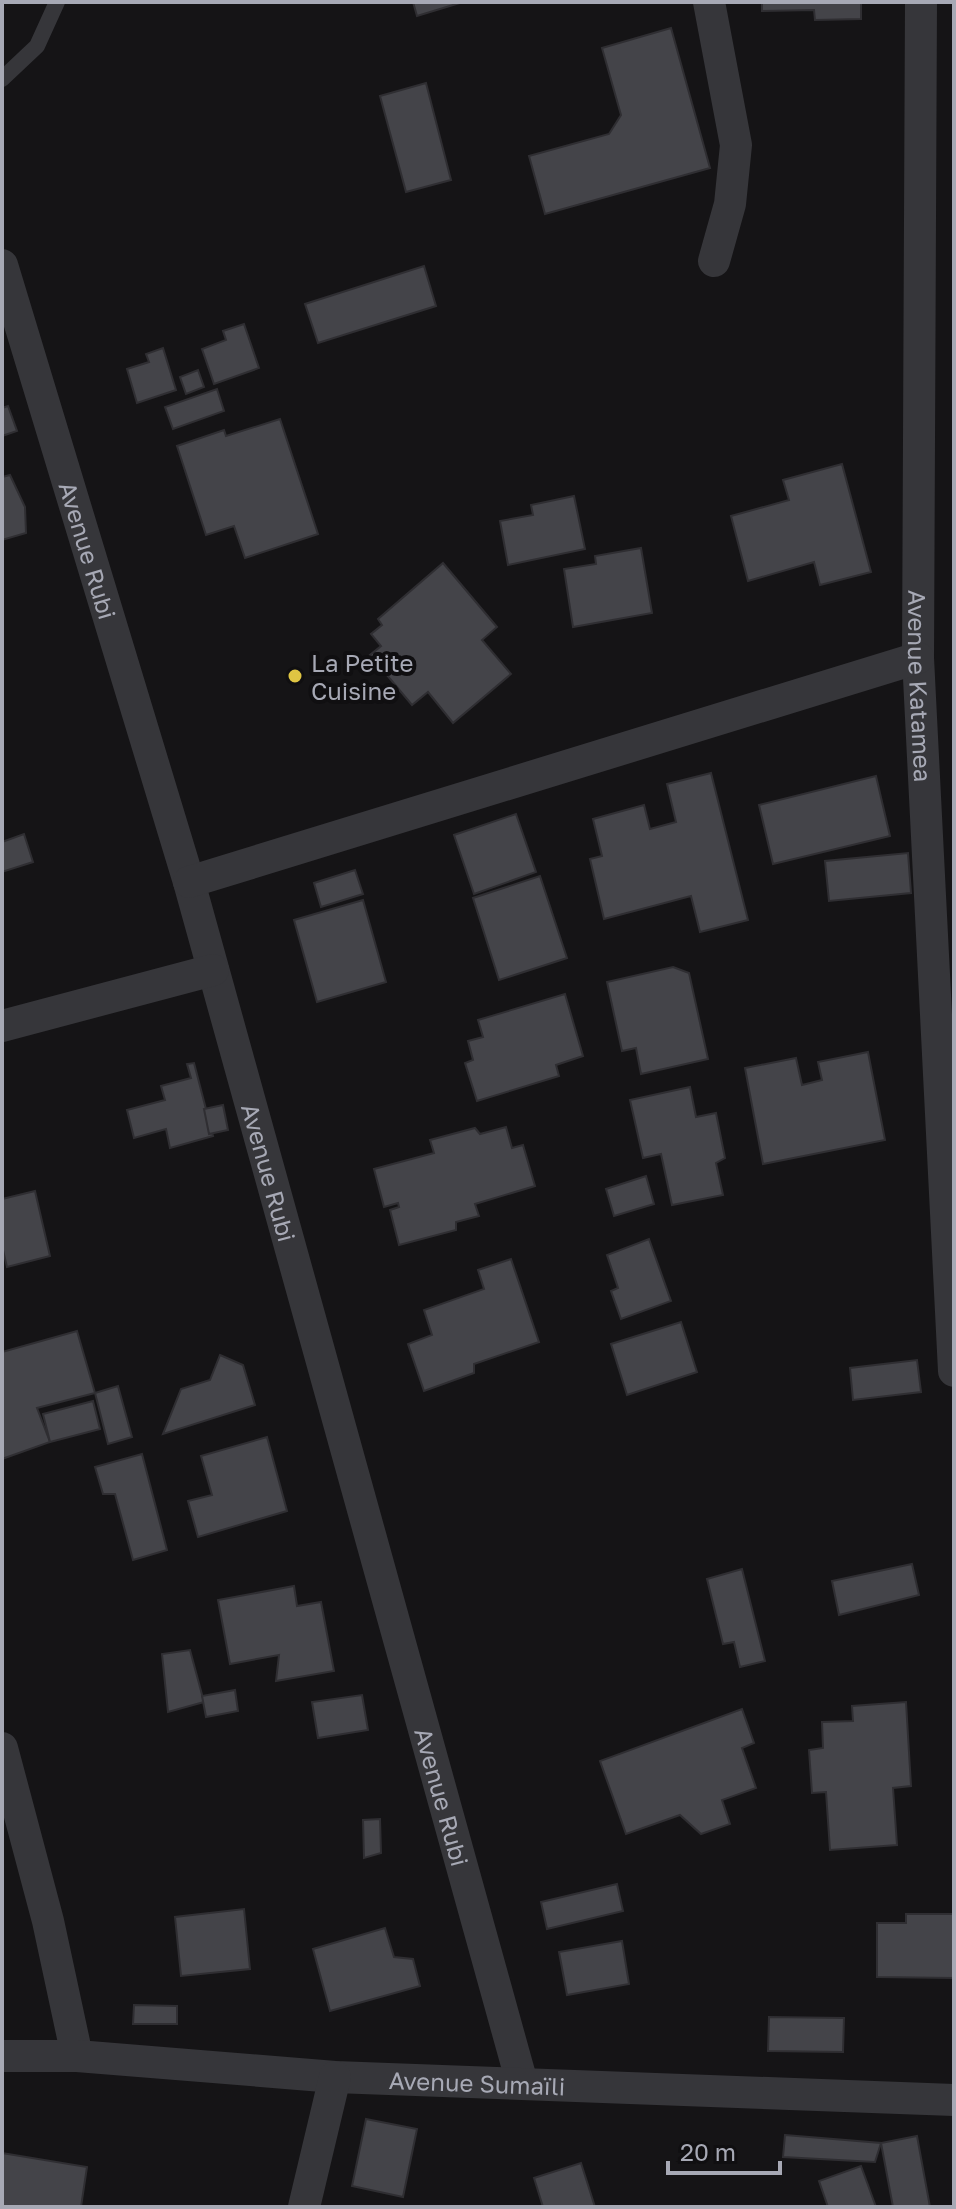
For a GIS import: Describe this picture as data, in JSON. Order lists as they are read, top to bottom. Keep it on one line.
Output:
{"streets":{"street":["Avenue Rubi","Avenue Katamea","Avenue Sumaïli"]},"crossings":[["Avenue Rubi","Avenue Sumaïli"]],"places":["La Petite Cuisine"],"scale_bar":"20 m"}
